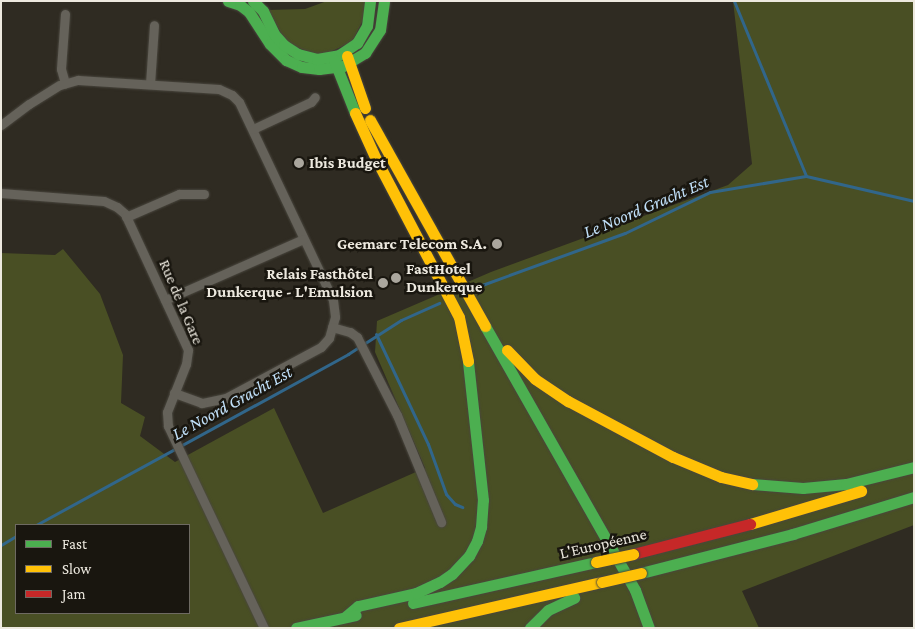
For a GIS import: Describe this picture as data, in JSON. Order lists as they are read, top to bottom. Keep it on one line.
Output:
{"streets":{"main road":["L'Européenne"],"street":["Rue de la Gare"]},"water":["Le Noord Gracht Est"],"places":["Ibis Budget","Geemarc Telecom S.A.","FastHotel Dunkerque","Relais Fasthôtel Dunkerque - L'Emulsion"],"legend":["Fast","Slow","Jam"]}
